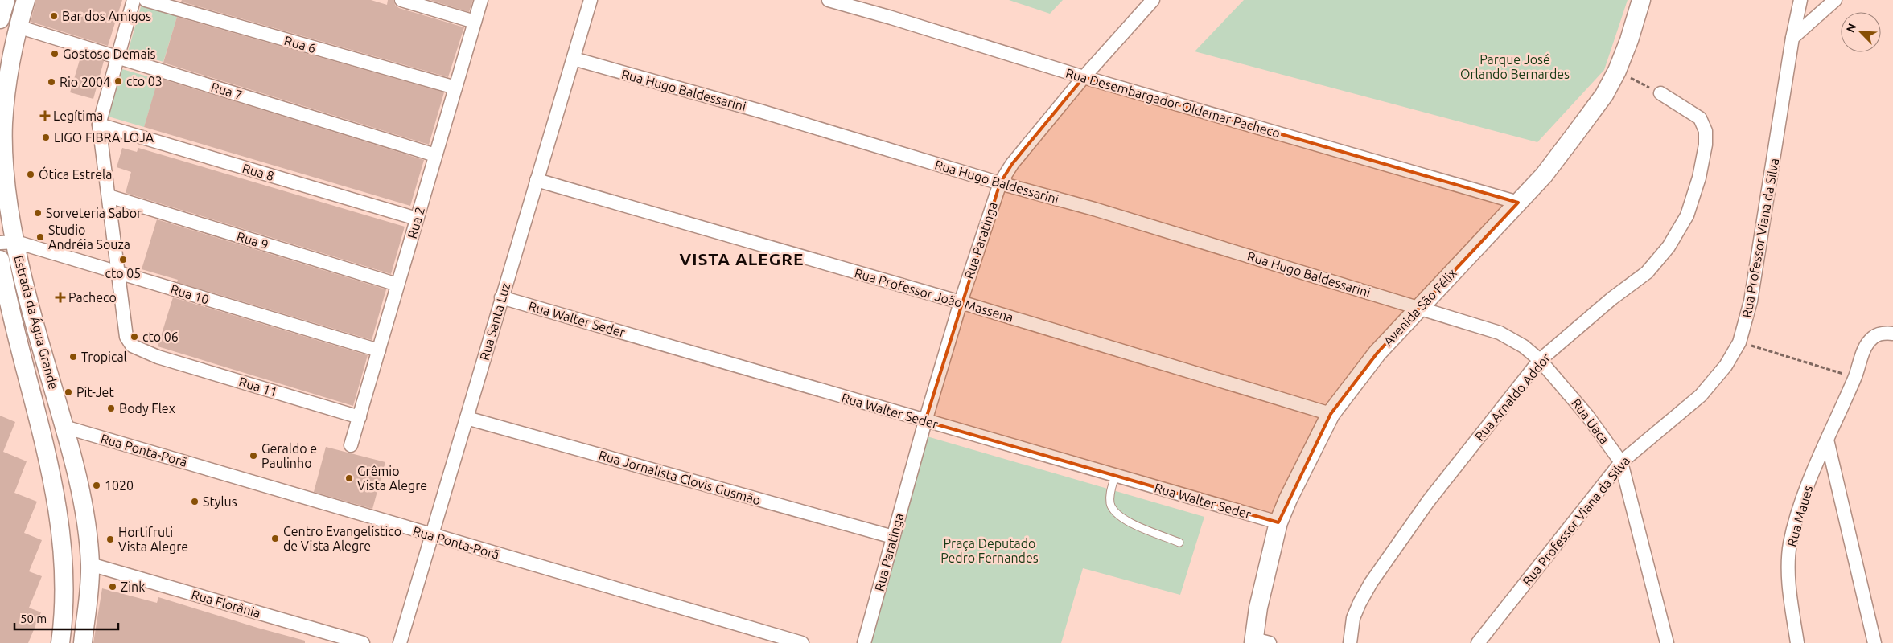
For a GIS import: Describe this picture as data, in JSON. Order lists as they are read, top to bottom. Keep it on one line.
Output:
{"streets":{"main road":["Avenida São Félix","Estrada da Água Grande"],"street":["Rua 6","Rua Hugo Baldessarini","Rua 7","Rua Desembargador Oldemar Pacheco","Rua 8","Rua 2","Rua Professor Viana da Silva","Rua 9","Rua Paratinga","Rua 10","Rua Professor João Massena","Rua Walter Seder","Rua Santa Luz","Rua 11","Rua Arnaldo Addor","Rua Uaca","Rua Ponta-Porã","Rua Jornalista Clovis Gusmão","Rua Maues","Rua Florânia"]},"crossings":[["Rua 6","Rua 2"],["Rua Hugo Baldessarini","Rua Paratinga"],["Rua Hugo Baldessarini","Avenida São Félix"],["Rua Hugo Baldessarini","Rua Santa Luz"],["Rua Hugo Baldessarini","Rua Uaca"],["Rua 7","Rua 2"],["Rua 7","Estrada da Água Grande"],["Rua Desembargador Oldemar Pacheco","Rua Paratinga"],["Rua Desembargador Oldemar Pacheco","Avenida São Félix"],["Rua 8","Rua 2"],["Rua 8","Rua 11"],["Rua 2","Rua 9"],["Rua 2","Rua 10"],["Rua 2","Rua 11"],["Rua Professor Viana da Silva","Rua Uaca"],["Rua 9","Rua 11"],["Rua Paratinga","Rua Professor João Massena"],["Rua Paratinga","Rua Walter Seder"],["Rua Paratinga","Rua Jornalista Clovis Gusmão"],["Rua 10","Estrada da Água Grande"],["Rua 10","Rua 11"],["Rua Professor João Massena","Avenida São Félix"],["Rua Professor João Massena","Rua Santa Luz"],["Avenida São Félix","Rua Walter Seder"],["Avenida São Félix","Rua Uaca"],["Rua Walter Seder","Rua Santa Luz"],["Rua Santa Luz","Rua Ponta-Porã"],["Rua Santa Luz","Rua Jornalista Clovis Gusmão"],["Estrada da Água Grande","Rua Ponta-Porã"],["Estrada da Água Grande","Rua Florânia"],["Rua Arnaldo Addor","Rua Uaca"]],"districts":["VISTA ALEGRE"],"parks":["Parque José Orlando Bernardes","Praça Deputado Pedro Fernandes"],"places":{"other":["Bar dos Amigos","Gostoso Demais","cto 03","Rio 2004","LIGO FIBRA LOJA","Ótica Estrela","Sorveteria Sabor","Studio Andréia Souza","cto 05","cto 06","Tropical","Pit-Jet","Body Flex","Geraldo e Paulinho","Grêmio Vista Alegre","1020","Stylus","Centro Evangelístico de Vista Alegre","Hortifruti Vista Alegre","Zink"],"health":["Legítima","Pacheco"]},"scale_bar":"50 m","north":"top left"}
